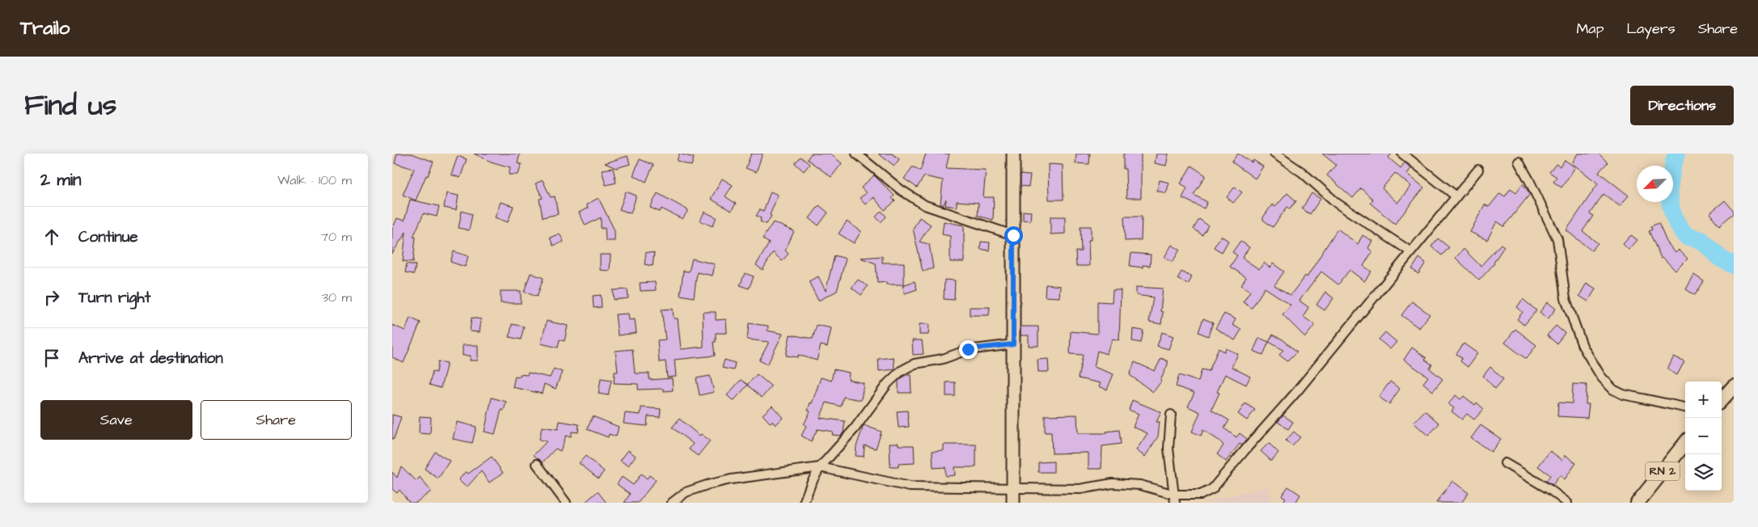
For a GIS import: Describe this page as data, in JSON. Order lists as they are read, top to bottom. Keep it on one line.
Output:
{"streets":{"main road":["RN 2"]},"north":"bottom left","page":{"header":"Trailo","nav":["Map","Layers","Share"],"title":"Find us","buttons":["Directions",["Save","Share"]],"heading":["2 min","Walk · 100 m"],"list":[["Continue","70 m"],["Turn right","30 m"],"Arrive at destination"],"map_buttons":["+","−"]}}
